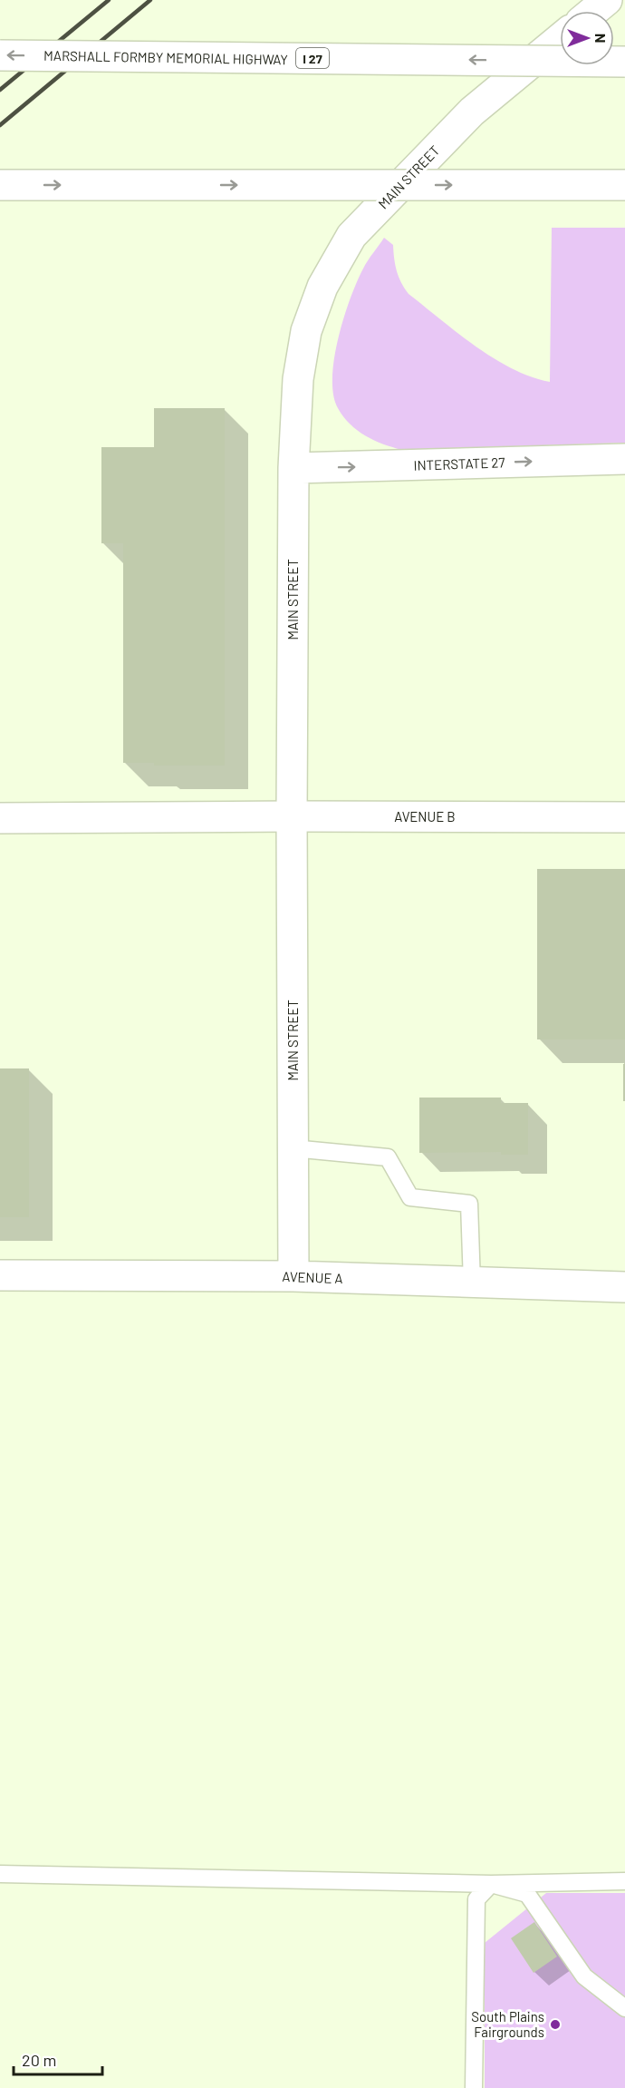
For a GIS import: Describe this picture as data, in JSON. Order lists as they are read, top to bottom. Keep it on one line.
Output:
{"streets":{"main road":["MARSHALL FORMBY MEMORIAL HIGHWAY","I 27","MAIN STREET","INTERSTATE 27","AVENUE B","AVENUE A"]},"crossings":[["MAIN STREET","INTERSTATE 27"],["MAIN STREET","AVENUE B"],["MAIN STREET","AVENUE A"]],"one_way":["INTERSTATE 27"],"places":["South Plains Fairgrounds"],"scale_bar":"20 m","north":"right"}
